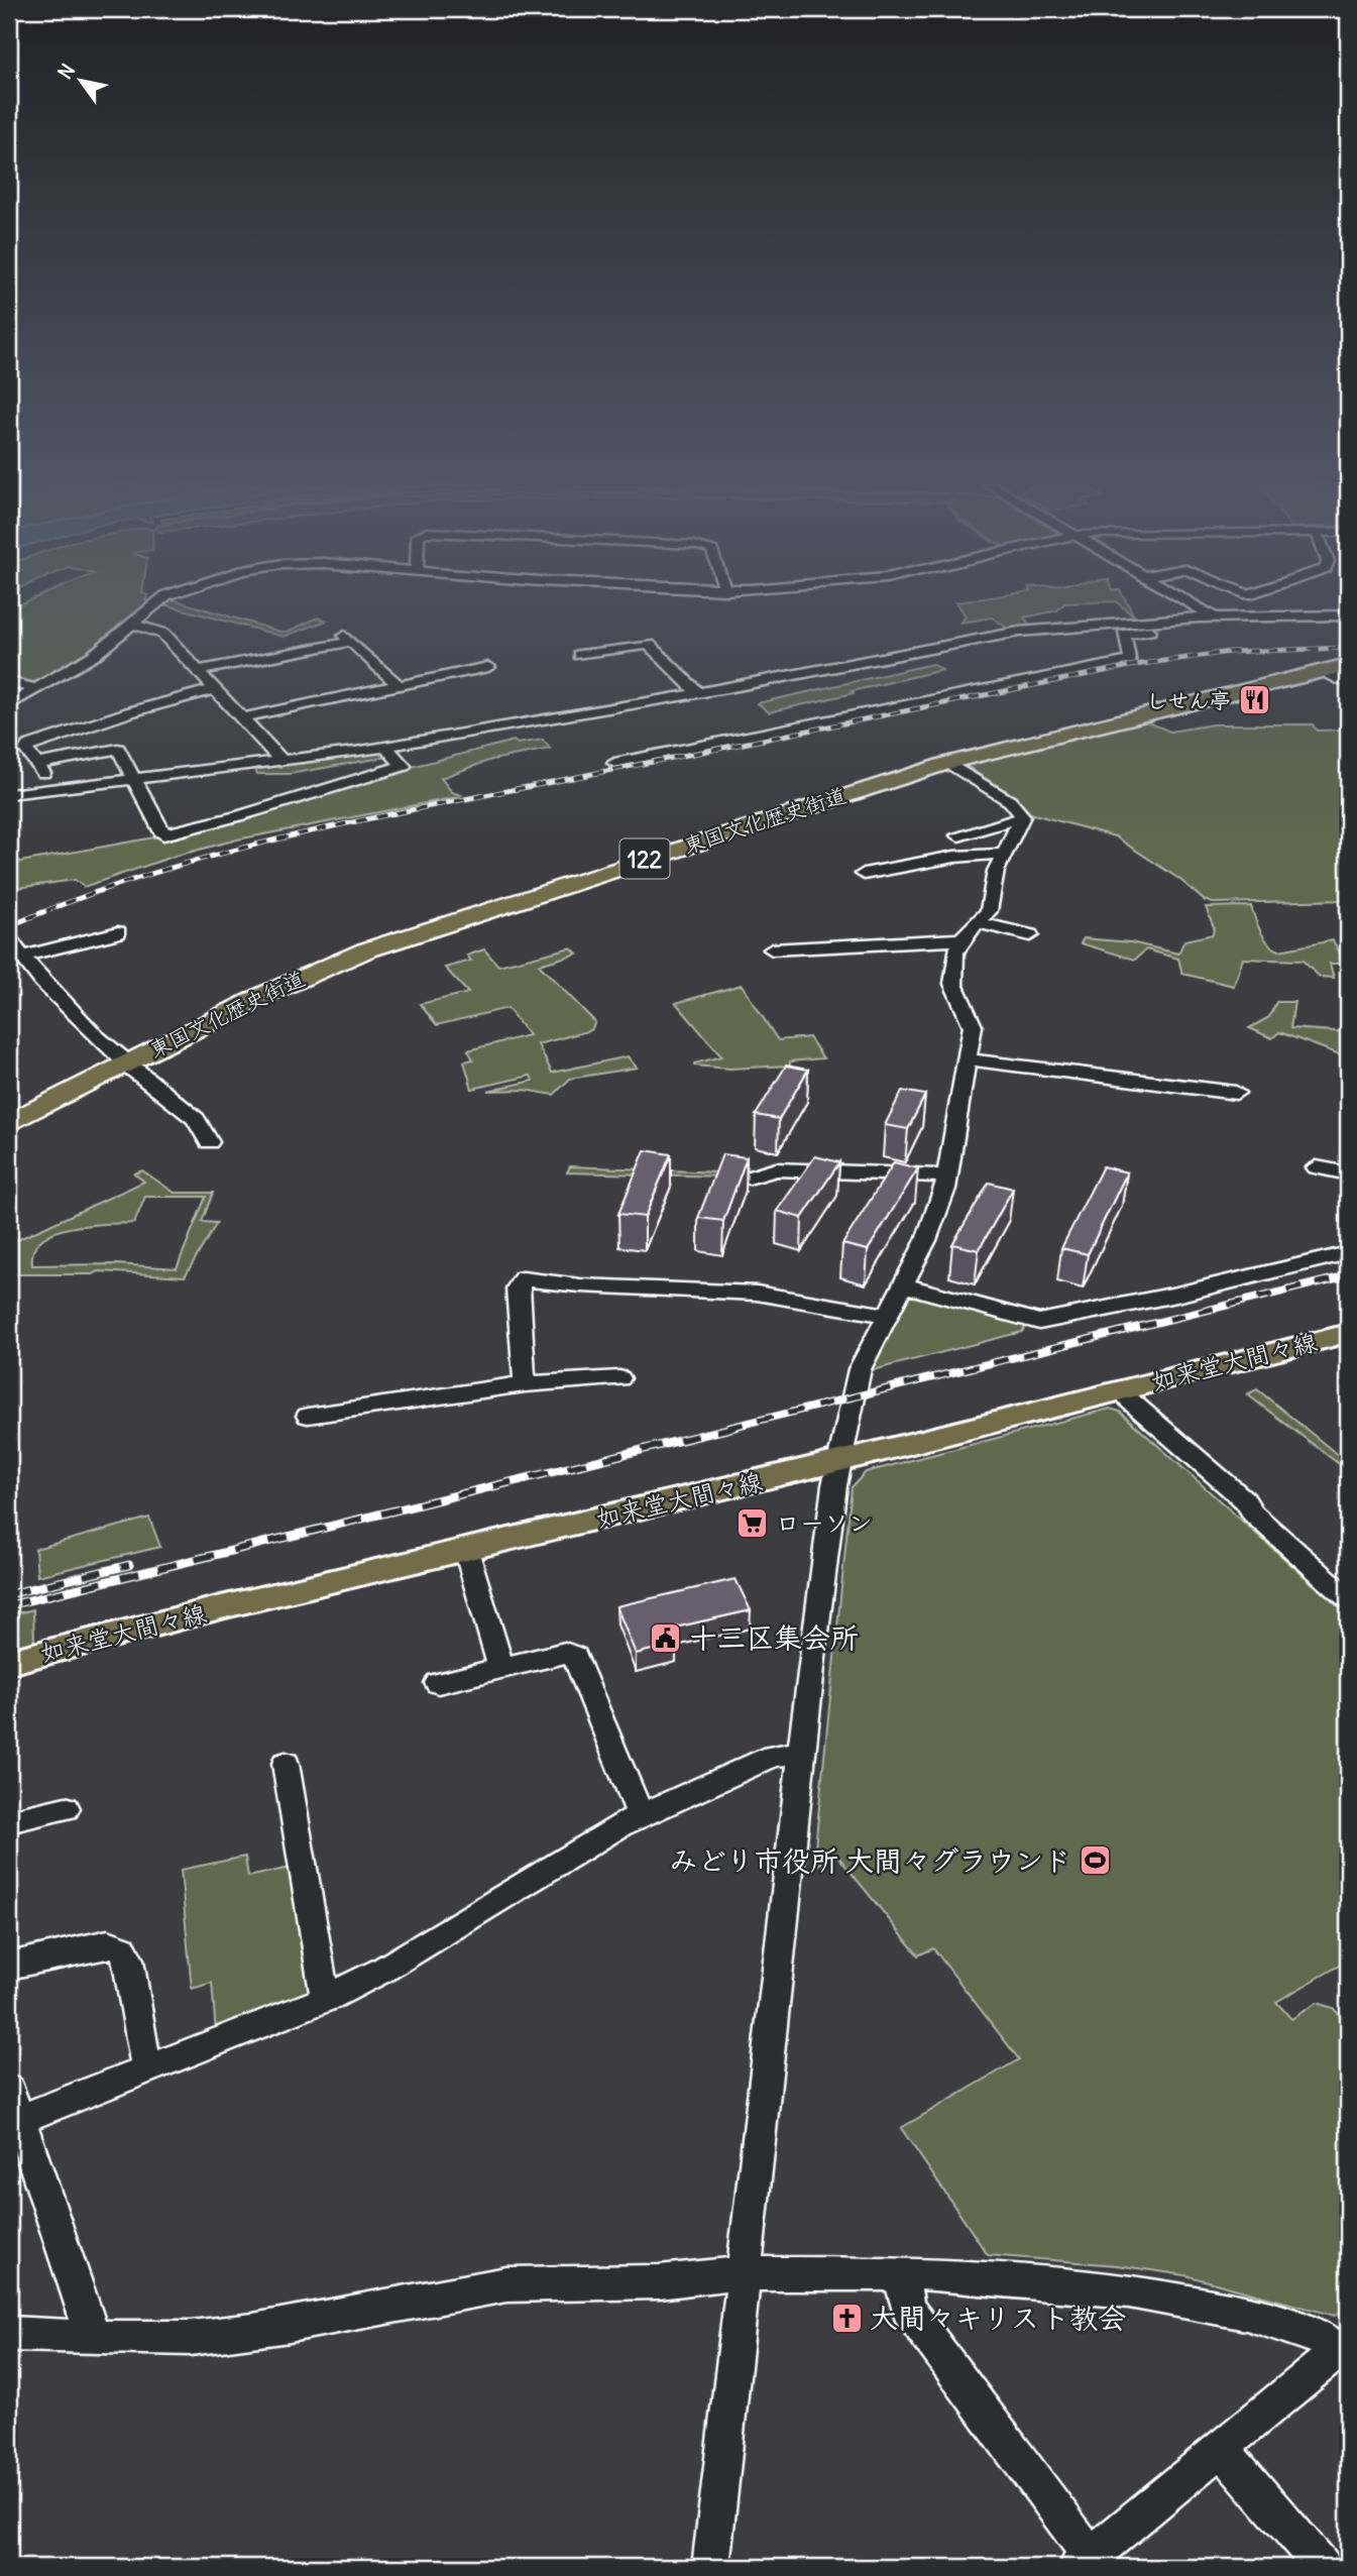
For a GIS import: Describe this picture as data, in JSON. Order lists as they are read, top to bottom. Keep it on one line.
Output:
{"streets":{"highway":["東国文化歴史街道","122"],"main road":["如来堂大間々線"]},"places":{"restaurant":["しせん亭"],"supermarket":["ローソン"],"public building":["十三区集会所"],"sports":["みどり市役所 大間々グラウンド"],"church":["大間々キリスト教会"]},"north":"top left"}
